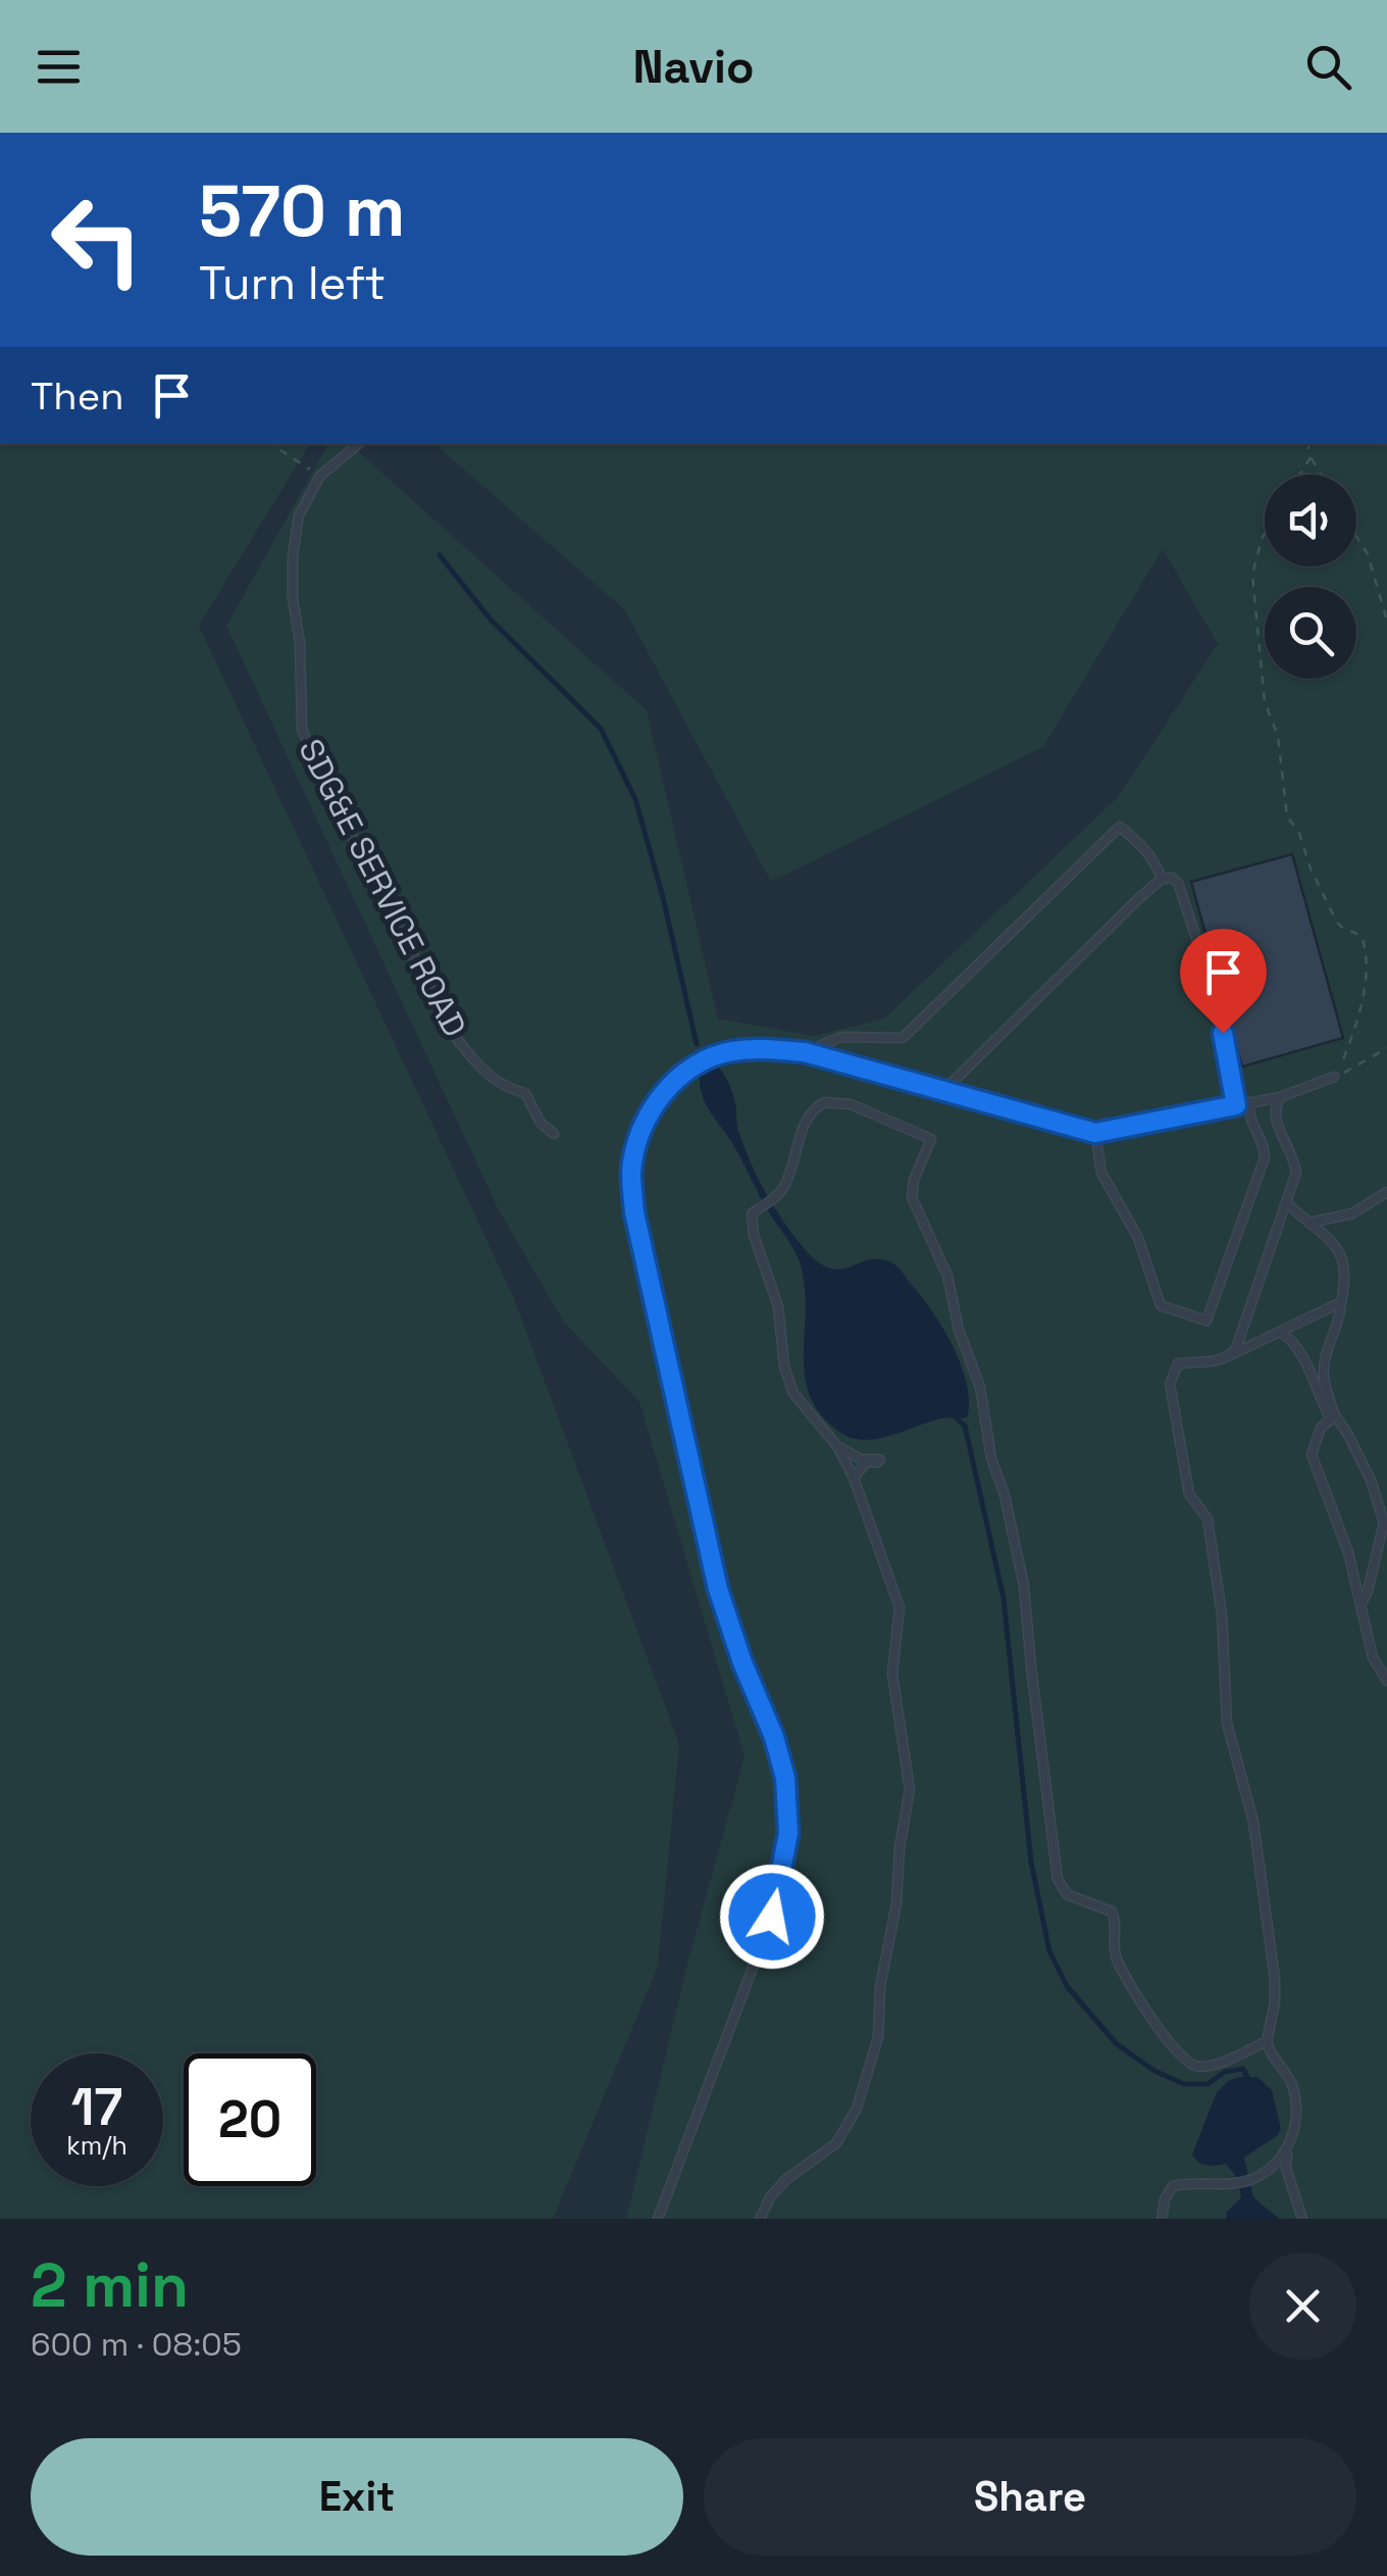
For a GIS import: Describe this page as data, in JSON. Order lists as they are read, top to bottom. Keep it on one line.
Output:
{"streets":{"lane":["SDG&E SERVICE ROAD"]},"page":{"header":"Navio","turn":["570 m","Turn left"],"then":"Then","speed":"17 km/h","limit":"20","heading":["2 min","600 m · 08:05"],"buttons":["Exit","Share"]}}
